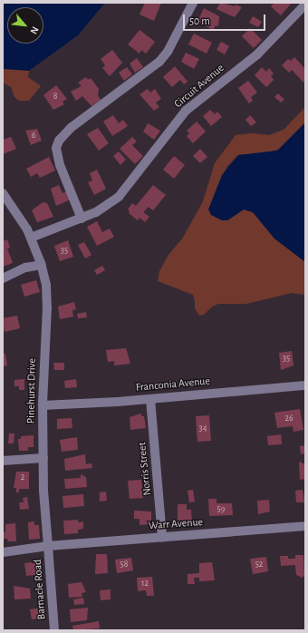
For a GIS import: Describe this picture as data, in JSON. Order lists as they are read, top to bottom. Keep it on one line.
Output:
{"streets":{"street":["Circuit Avenue","Franconia Avenue","Pinehurst Drive","Norris Street","Warr Avenue","Barnacle Road"]},"crossings":[["Circuit Avenue","Pinehurst Drive"],["Franconia Avenue","Pinehurst Drive"],["Franconia Avenue","Norris Street"],["Pinehurst Drive","Warr Avenue"],["Pinehurst Drive","Barnacle Road"],["Norris Street","Warr Avenue"],["Warr Avenue","Barnacle Road"]],"house_numbers":["8","6","35","35","26","34","2","59","58","52","12"],"scale_bar":"50 m","north":"bottom right"}
